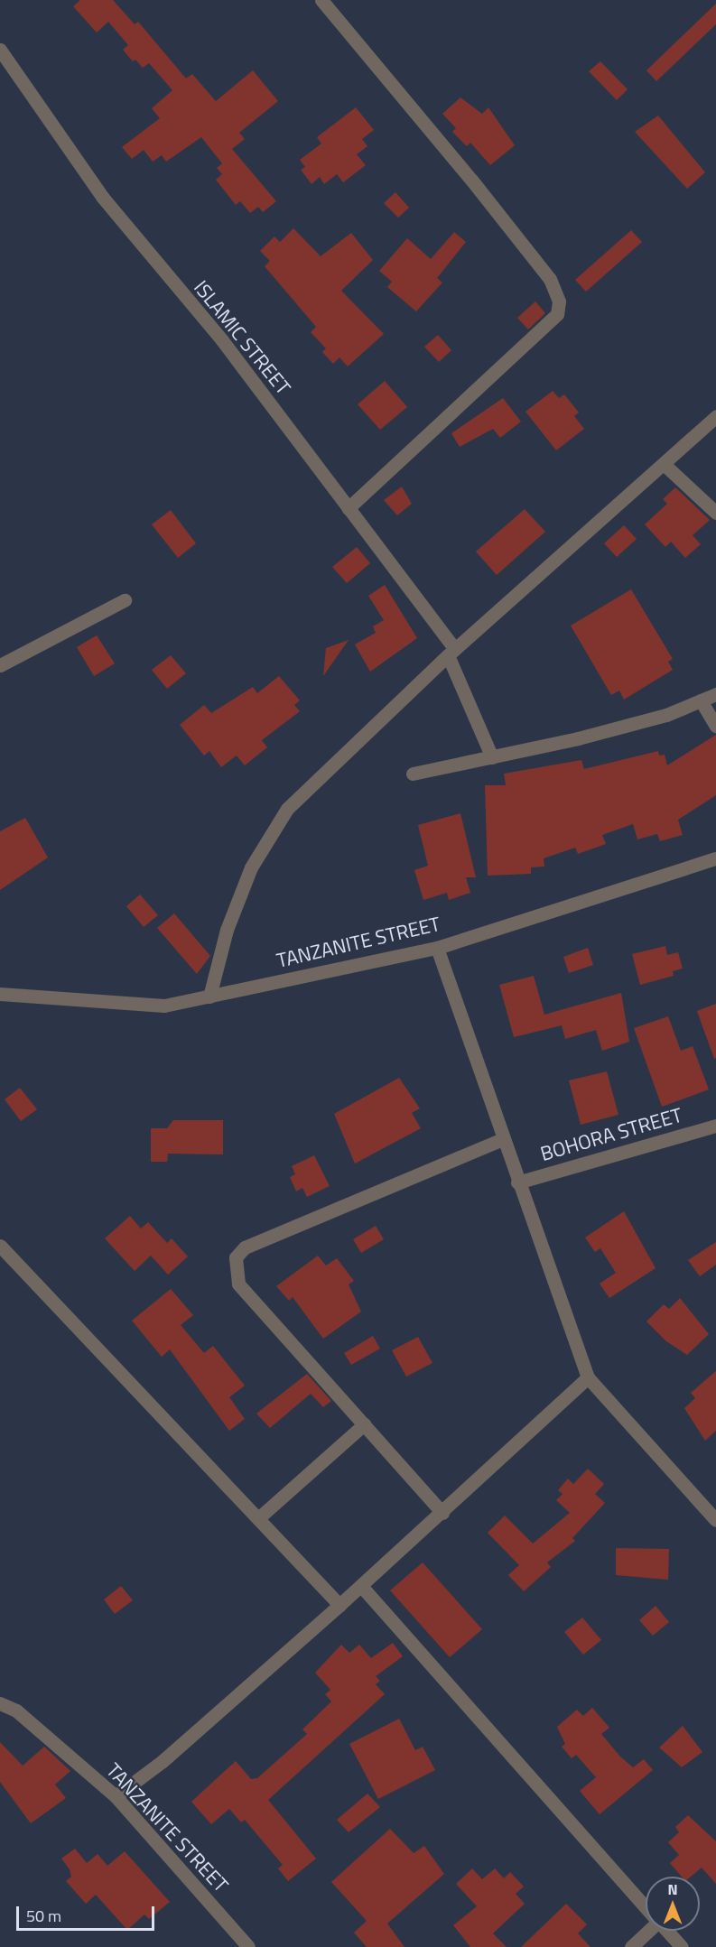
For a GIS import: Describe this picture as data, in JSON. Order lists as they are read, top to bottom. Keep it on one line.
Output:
{"streets":{"street":["ISLAMIC STREET","TANZANITE STREET","BOHORA STREET"]},"scale_bar":"50 m","north":"top"}
